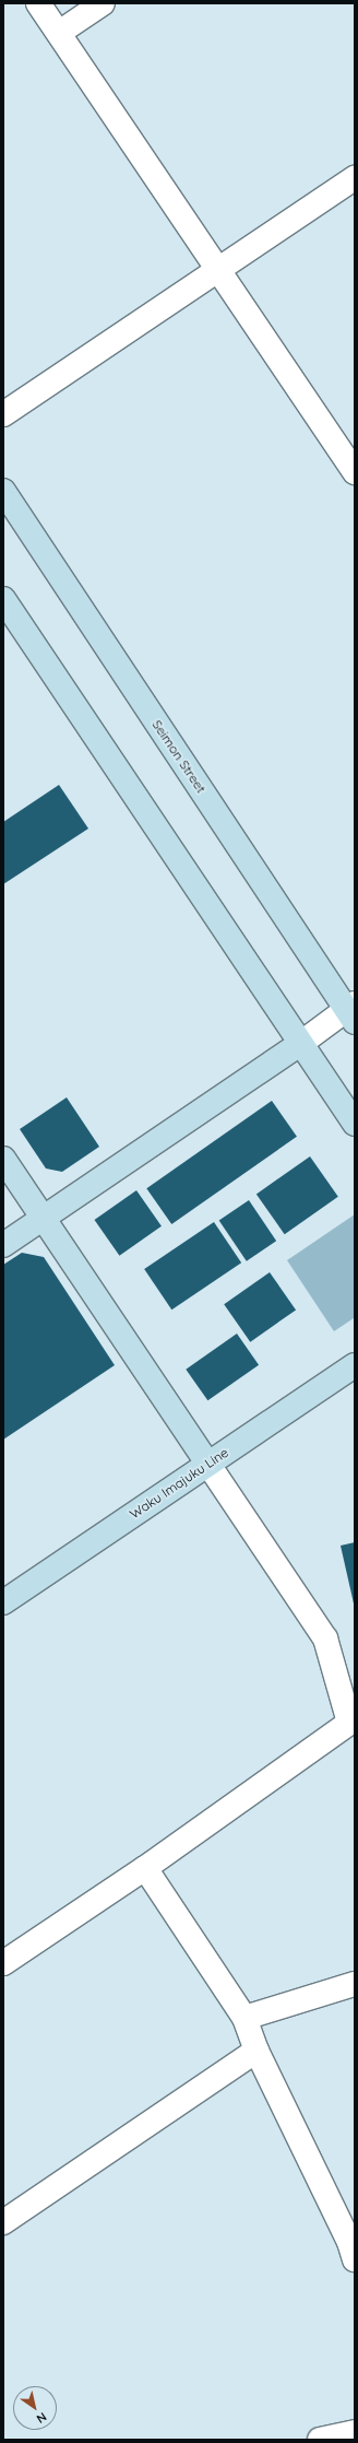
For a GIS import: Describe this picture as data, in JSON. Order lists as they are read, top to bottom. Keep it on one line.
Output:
{"streets":{"street":["Seimon Street","Waku Imajuku Line"]},"north":"bottom right"}
